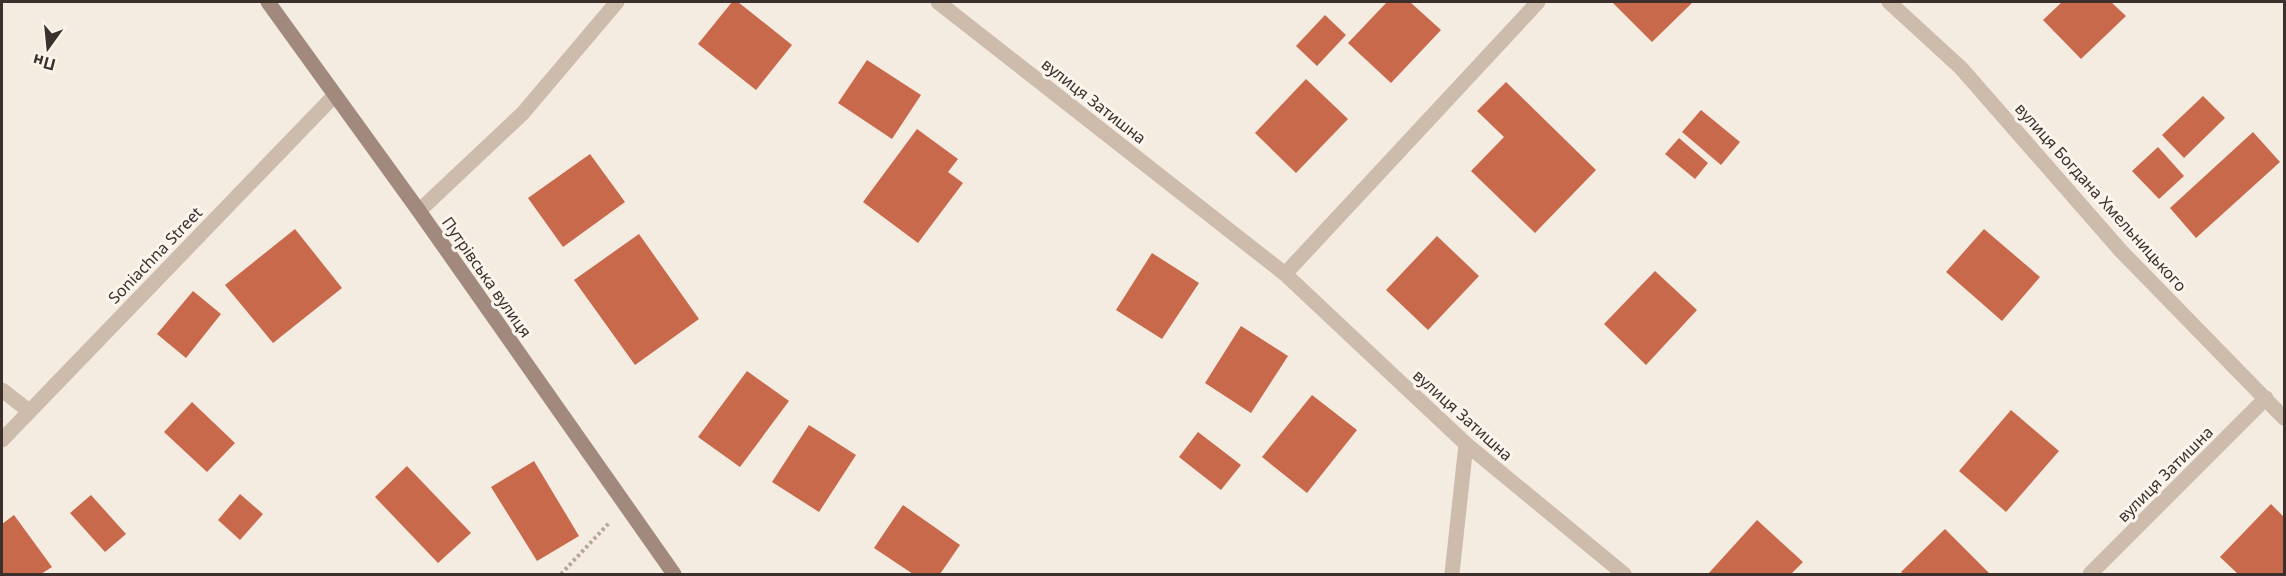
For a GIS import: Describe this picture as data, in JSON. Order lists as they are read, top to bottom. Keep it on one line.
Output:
{"streets":{"main road":["Путрівська вулиця"],"street":["вулиця Затишна","вулиця Богдана Хмельницького","Soniachna Street"]},"crossings":[["вулиця Затишна","вулиця Богдана Хмельницького"],["Soniachna Street","Путрівська вулиця"]],"north":"bottom"}
